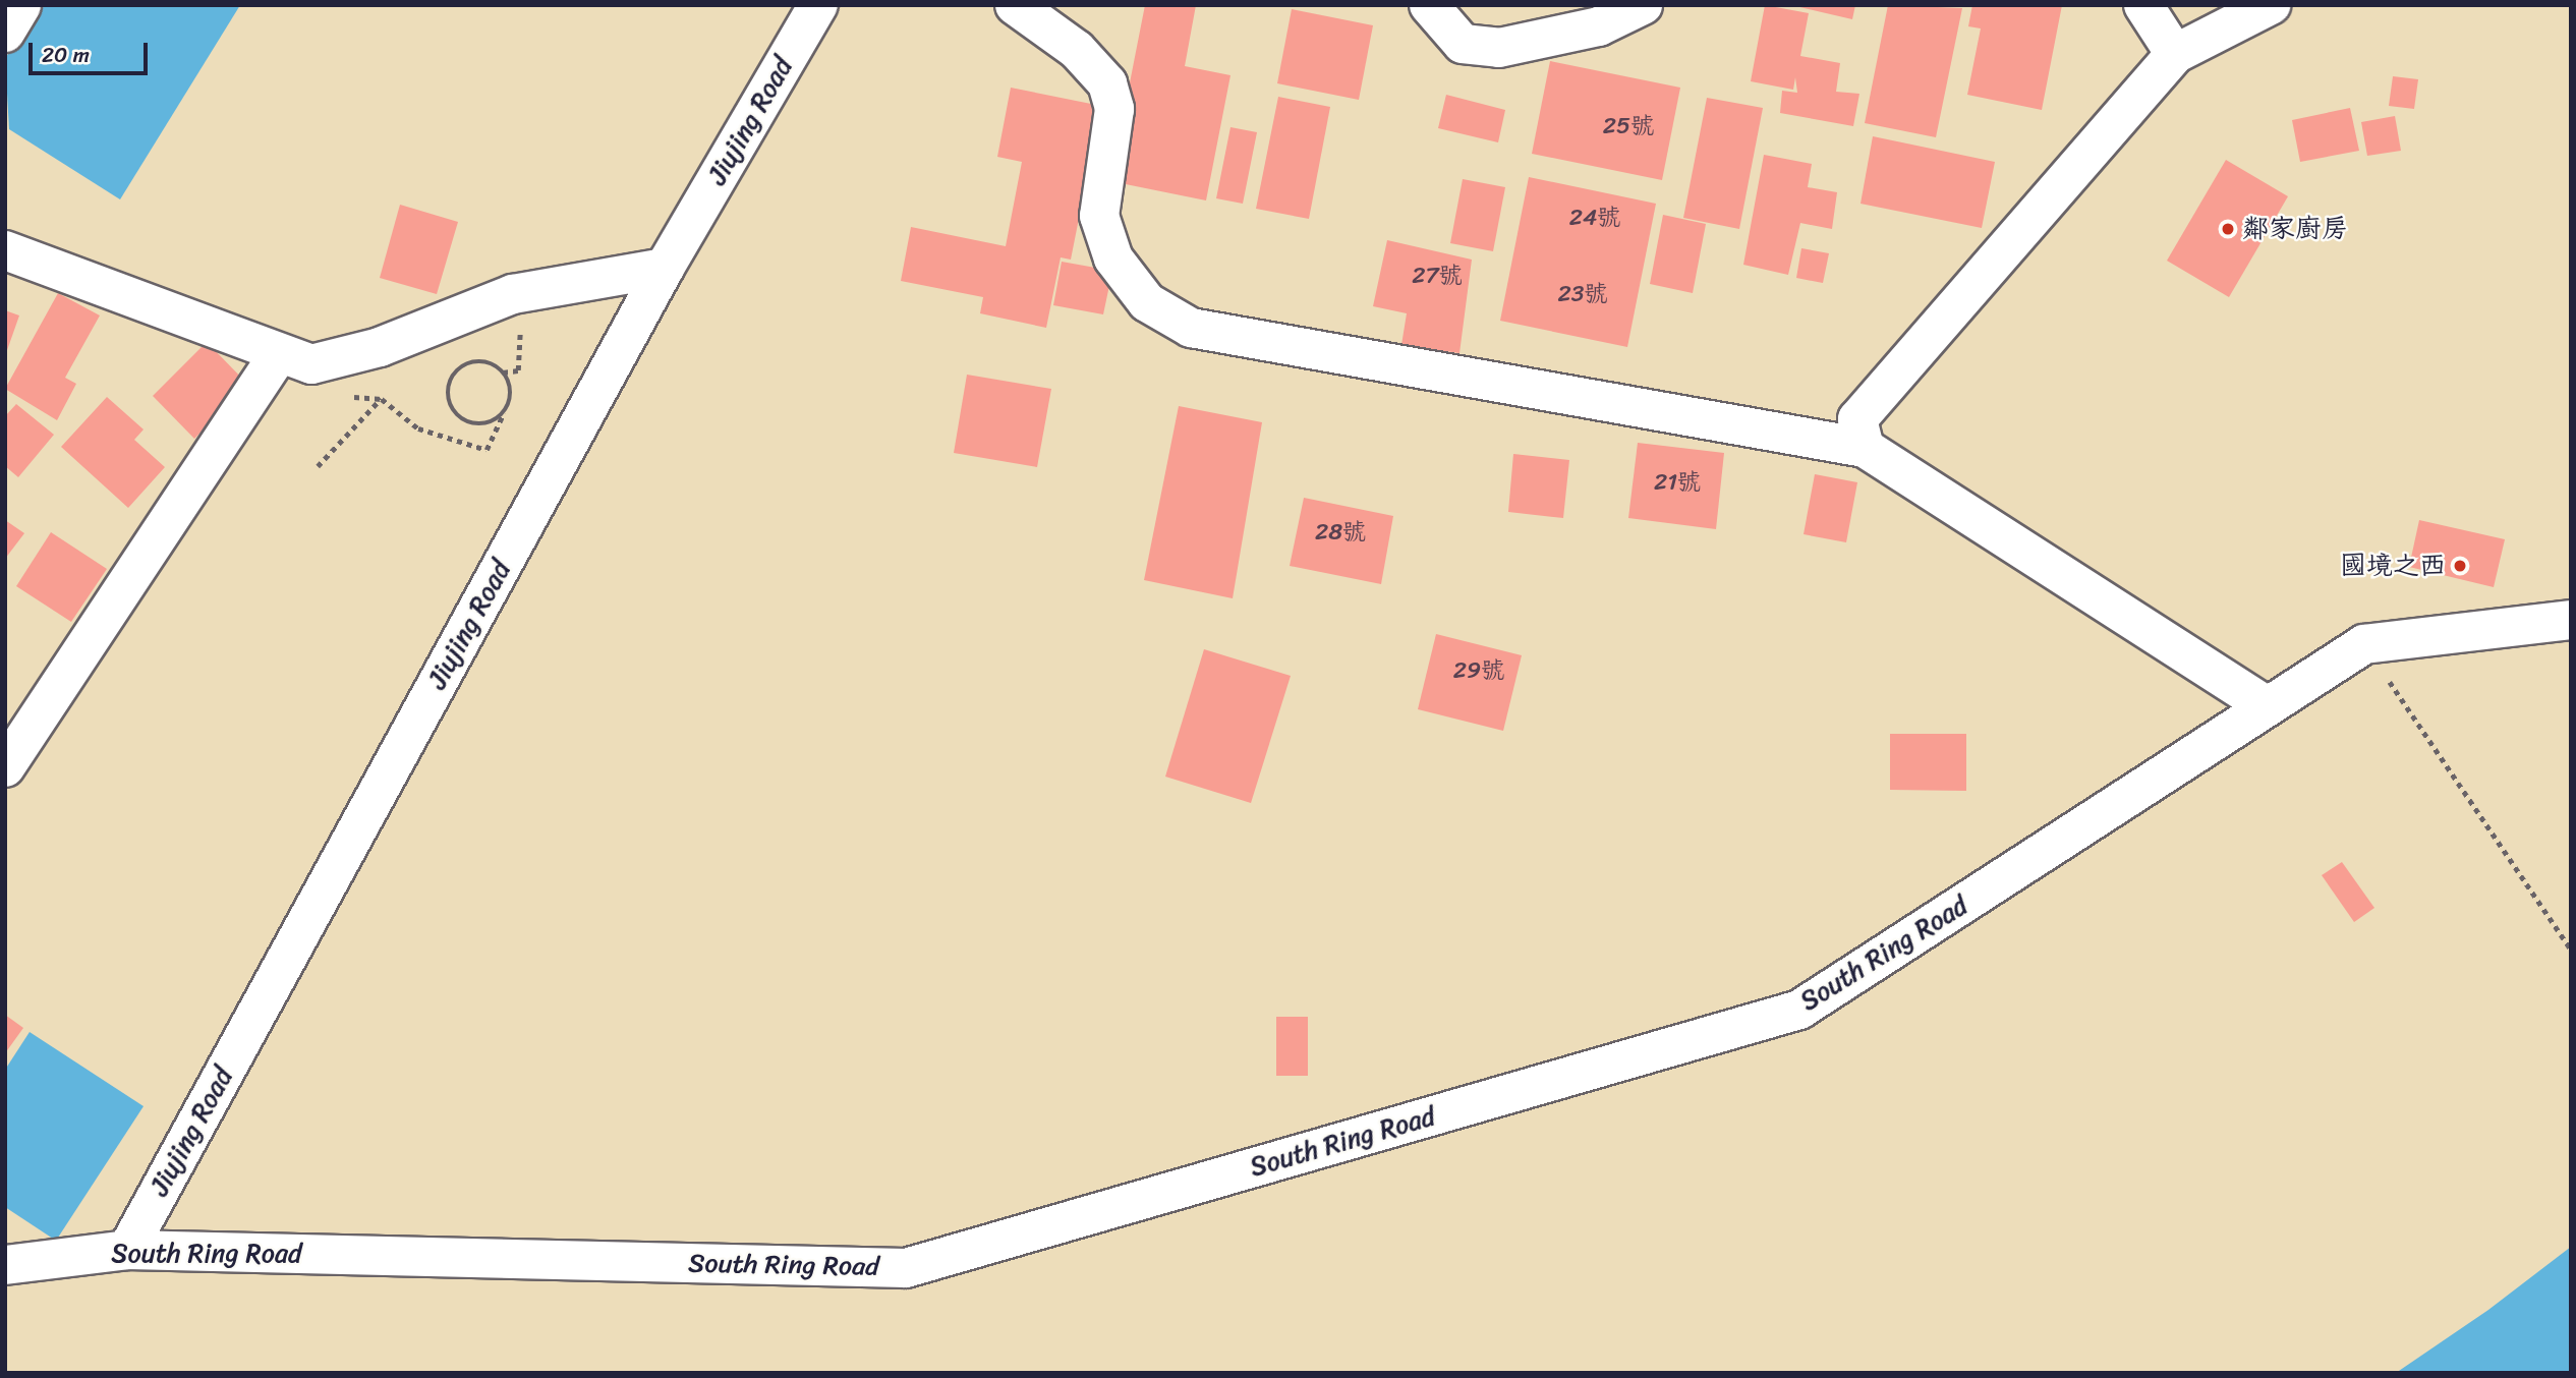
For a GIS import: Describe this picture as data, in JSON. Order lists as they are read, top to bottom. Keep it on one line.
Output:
{"streets":{"street":["Jiujing Road","South Ring Road"]},"crossings":[["Jiujing Road","South Ring Road"]],"places":["鄰家廚房","國境之西"],"house_numbers":["25號","24號","27號","23號","21號","28號","29號"],"scale_bar":"20 m"}
